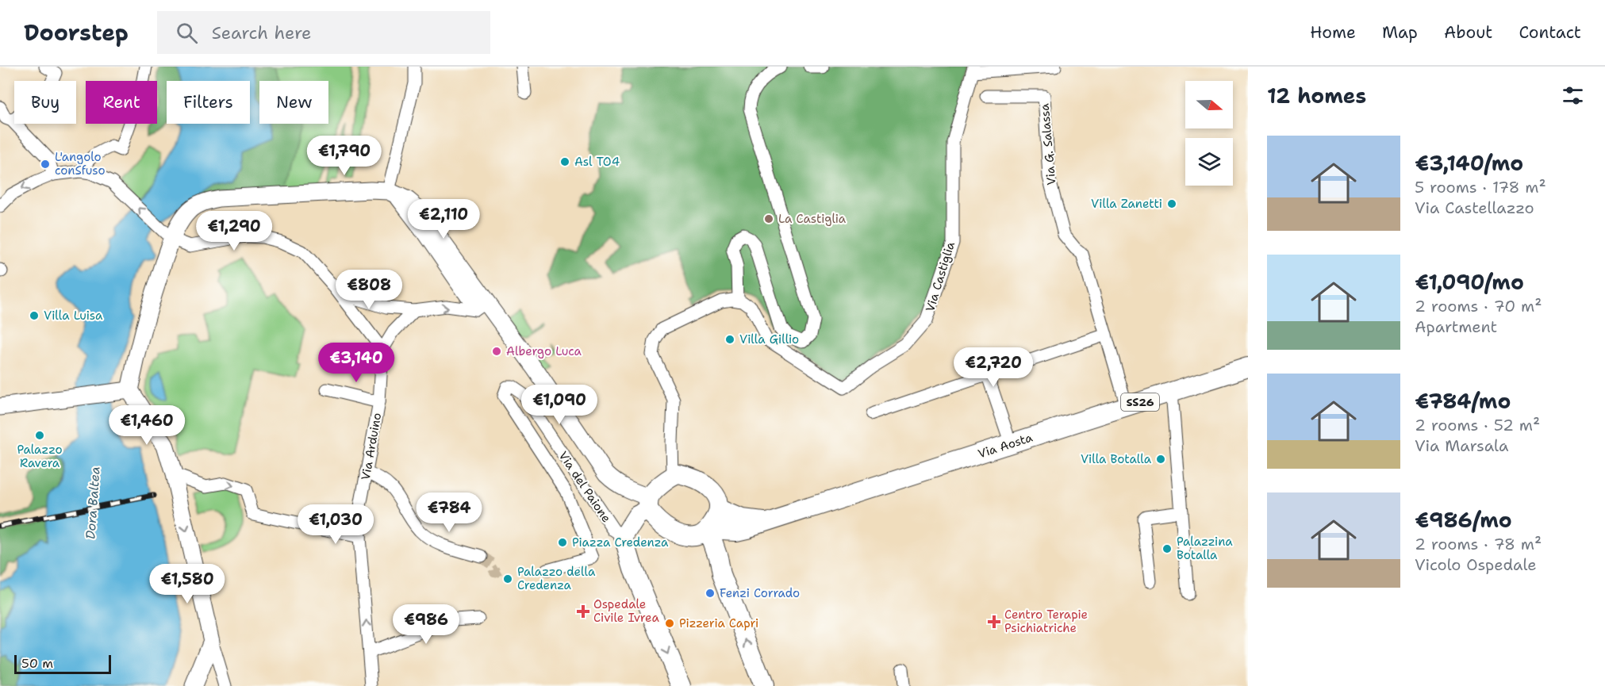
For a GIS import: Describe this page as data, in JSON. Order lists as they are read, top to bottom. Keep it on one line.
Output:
{"streets":{"main road":["SS26","Via Aosta"],"street":["Via G. Salassa","Via Castiglia","Via Arduino","Via del Paione"]},"crossings":[["Via G. Salassa","Via Aosta"],["SS26","Via Aosta"]],"water":["Dora Baltea"],"places":{"other":["Asl TO4","L'angolo conSfuso","Villa Zanetti","La Castiglia","Villa Luisa","Villa Gillio","Albergo Luca","Palazzo Ravera","Villa Botalla","Piazza Credenza","Palazzina Botalla","Palazzo della Credenza","Fenzi Corrado","Pizzeria Capri"],"health":["Ospedale Civile Ivrea","Centro Terapie Psichiatriche"]},"scale_bar":"50 m","north":"right","page":{"header":"Doorstep","search":"Search here","nav":["Home","Map","About","Contact"],"heading":"12 homes","chip":["Buy","Rent","Filters","New"],"list":[{"name":"€3,140/mo","note":"5 rooms · 178 m² · Via Castellazzo"},{"name":"€1,090/mo","note":"2 rooms · 70 m² · Apartment"},{"name":"€784/mo","note":"2 rooms · 52 m² · Via Marsala"},{"name":"€986/mo","note":"2 rooms · 78 m² · Vicolo Ospedale"}],"price":["€1,790","€2,110","€1,290","€808","€3,140","€2,720","€1,090","€1,460","€784","€1,030","€1,580","€986"],"scale":"50 m"}}
